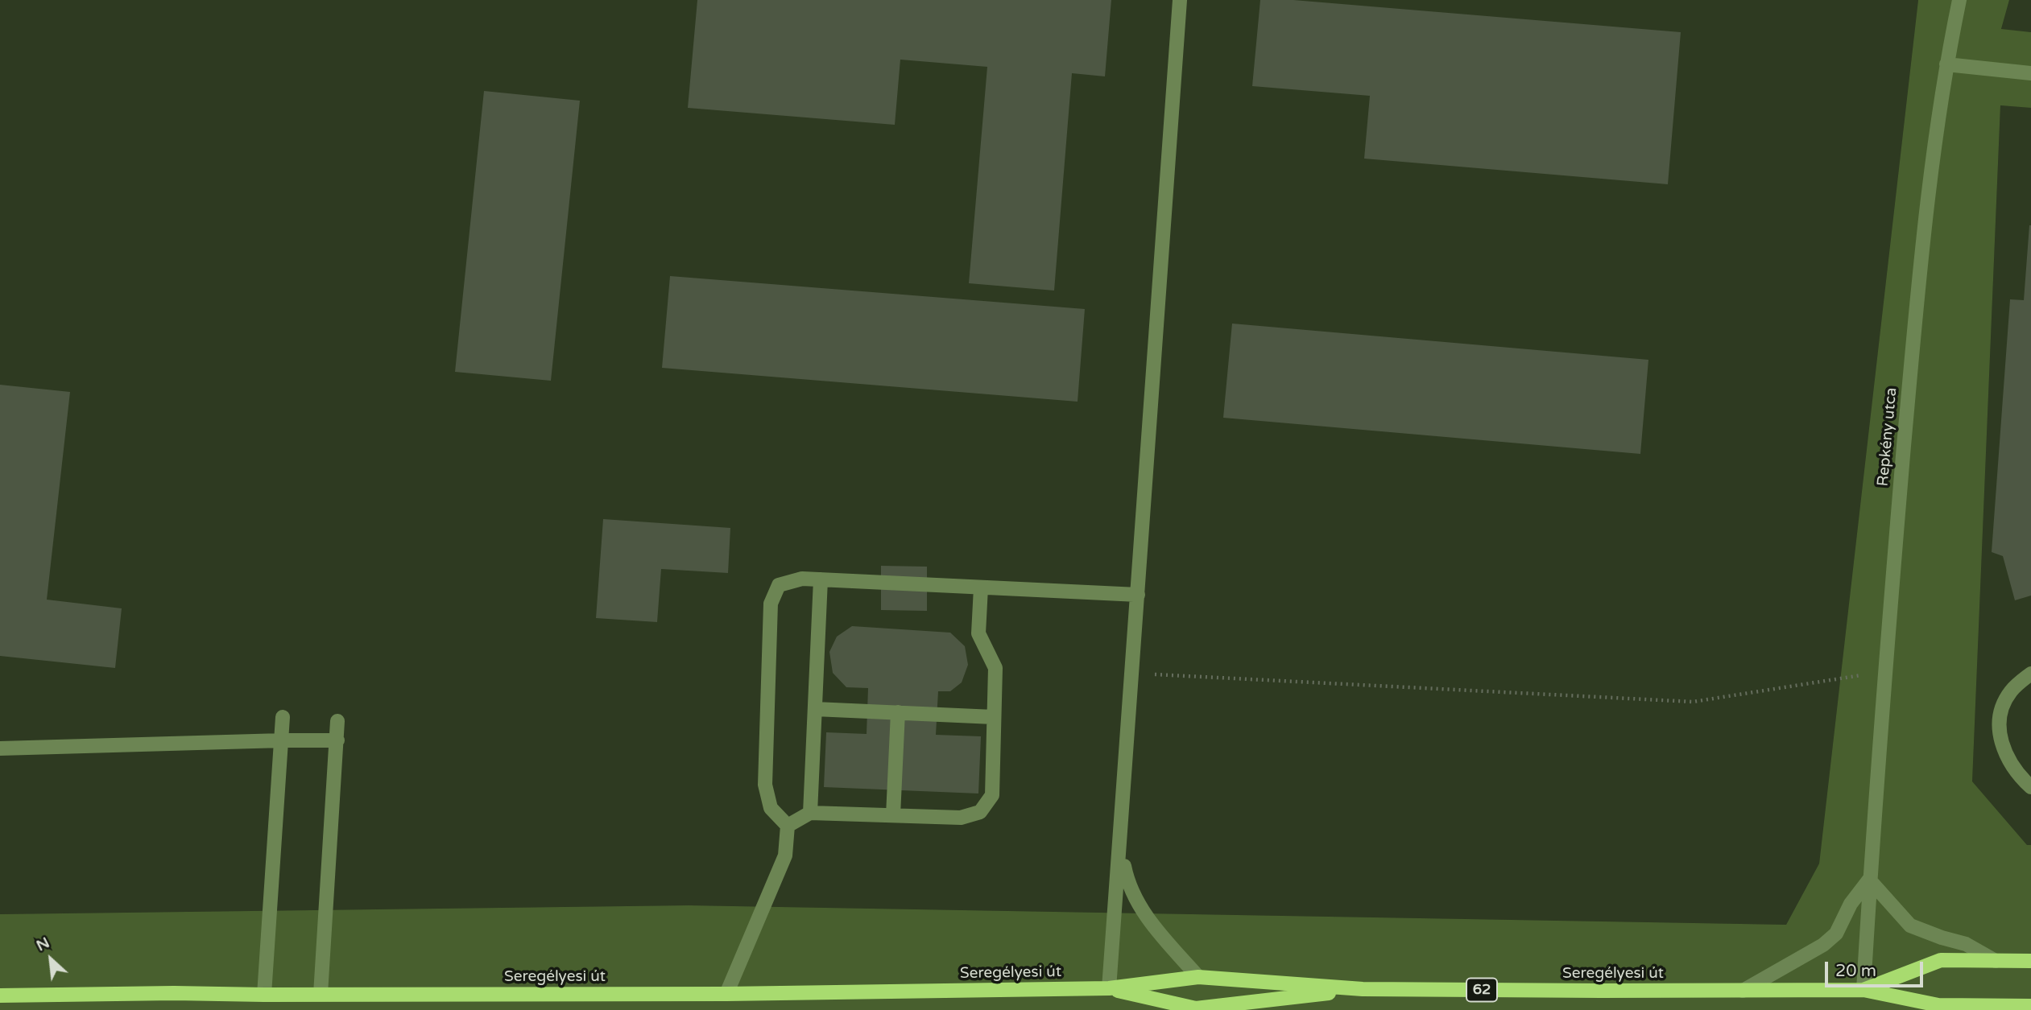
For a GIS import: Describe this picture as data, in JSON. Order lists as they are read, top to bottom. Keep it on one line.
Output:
{"streets":{"main road":["Seregélyesi út","62"],"street":["Repkény utca"]},"crossings":[["Repkény utca","Seregélyesi út"]],"scale_bar":"20 m","north":"top left"}
